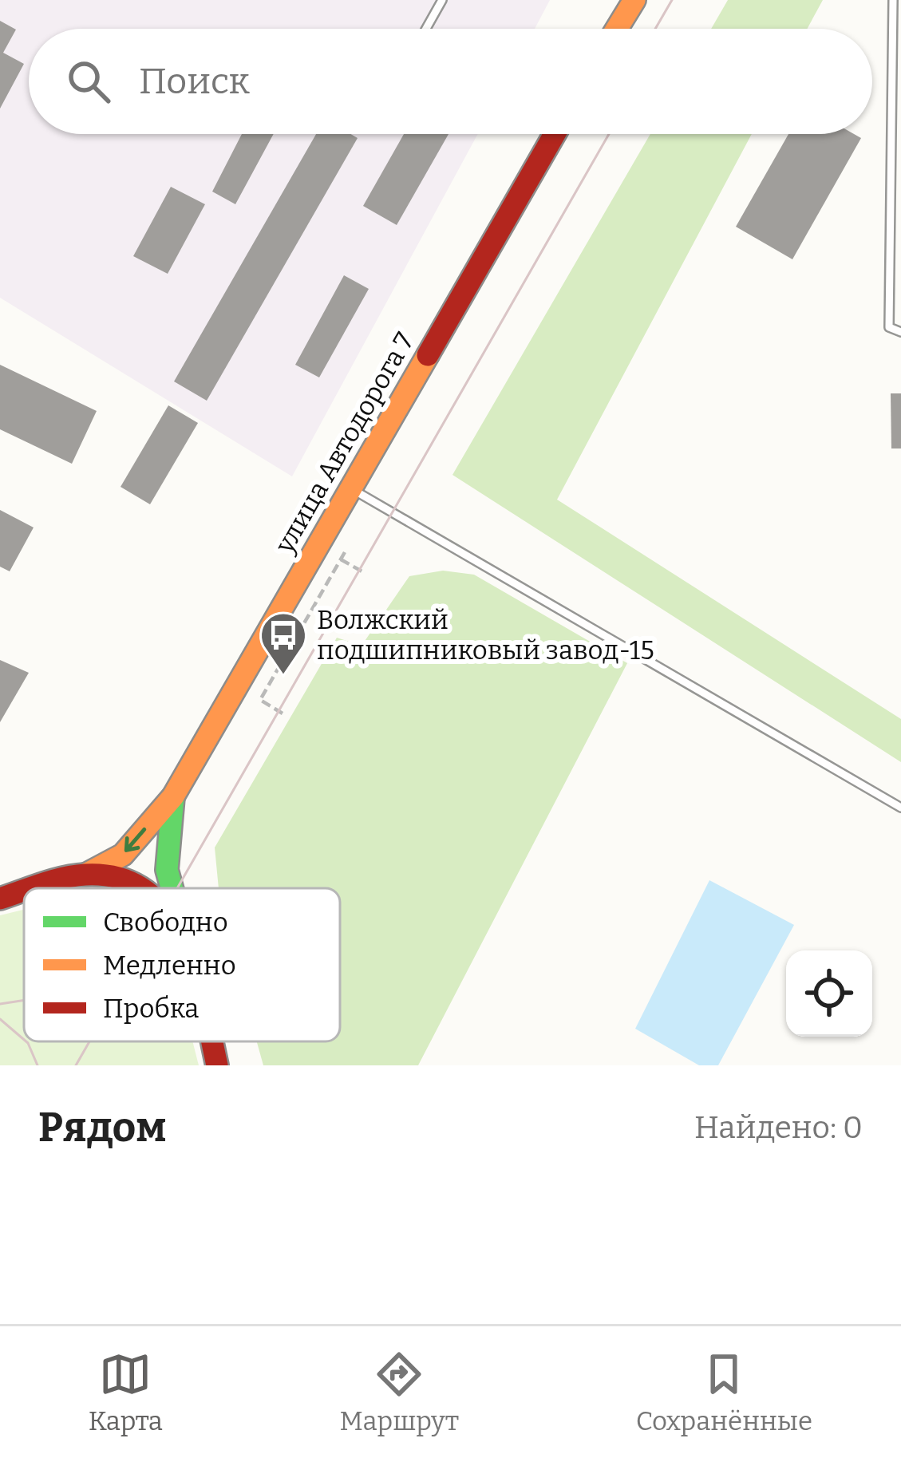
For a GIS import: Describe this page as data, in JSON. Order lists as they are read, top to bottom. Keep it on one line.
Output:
{"streets":{"street":["улица Автодорога 7"]},"places":{"bus stop":["Волжский подшипниковый завод-15"]},"legend":["Свободно","Медленно","Пробка"],"page":{"search":"Поиск","heading":["Рядом","Найдено: 0"],"nav":["Карта","Маршрут","Сохранённые"]}}
